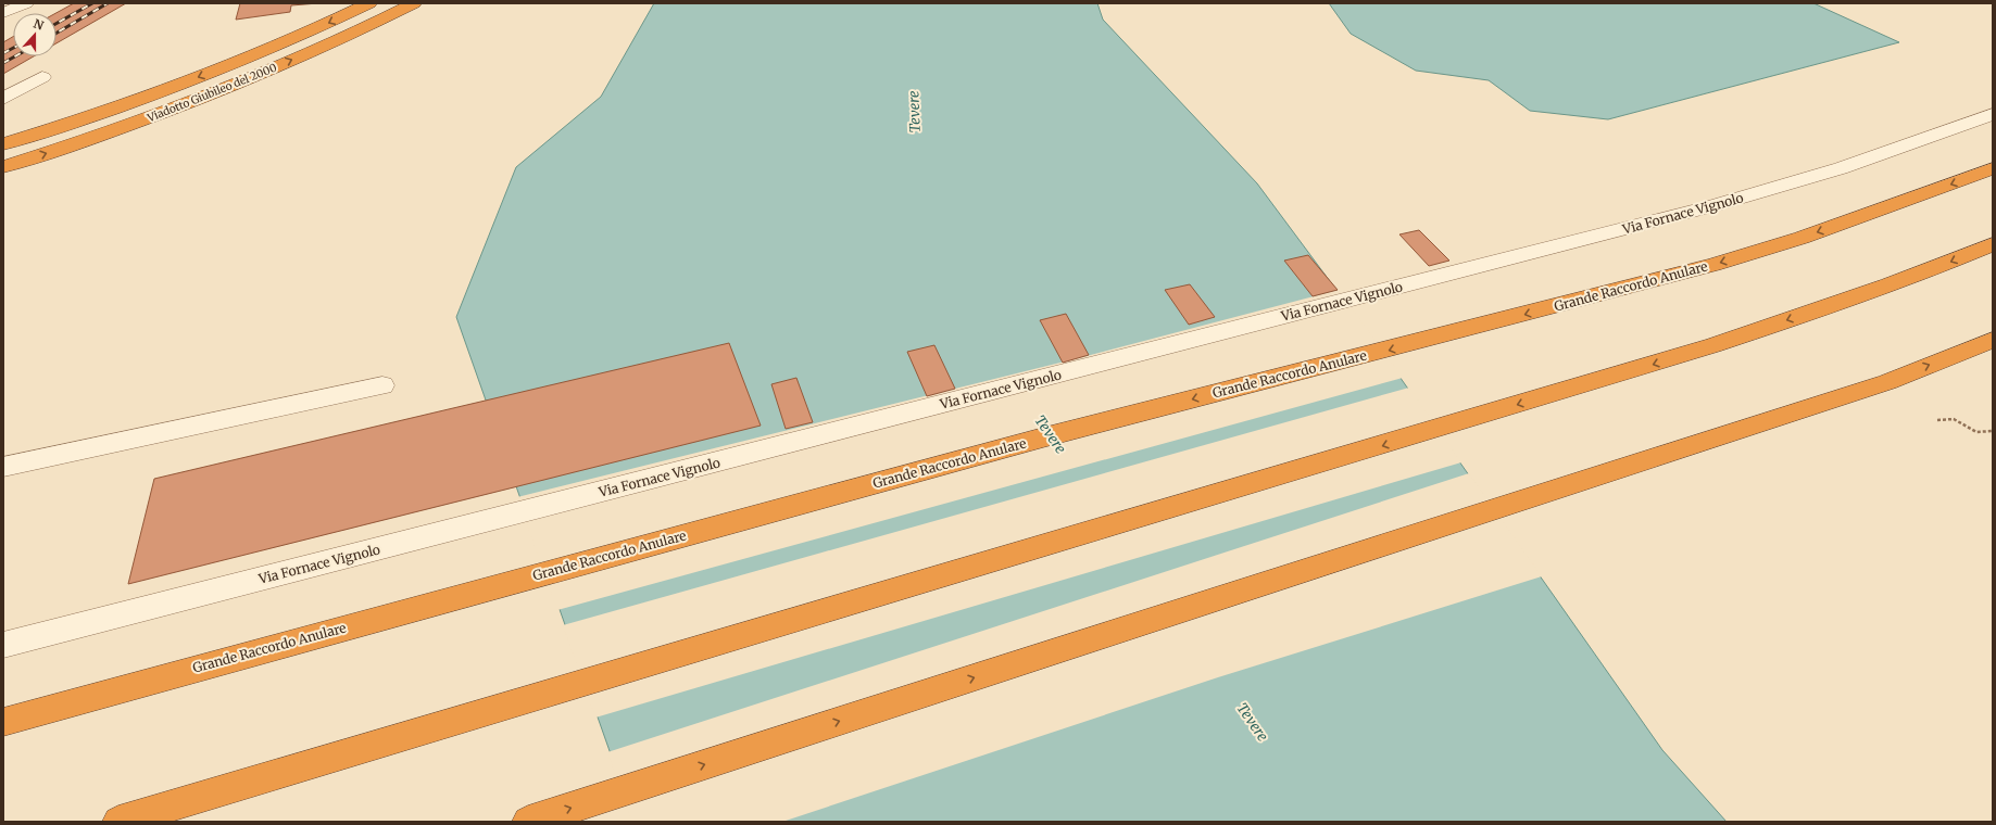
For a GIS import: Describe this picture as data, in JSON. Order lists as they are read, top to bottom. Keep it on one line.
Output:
{"streets":{"highway":["Viadotto Giubileo del 2000","Grande Raccordo Anulare"],"street":["Via Fornace Vignolo"]},"water":["Tevere"],"north":"top"}
